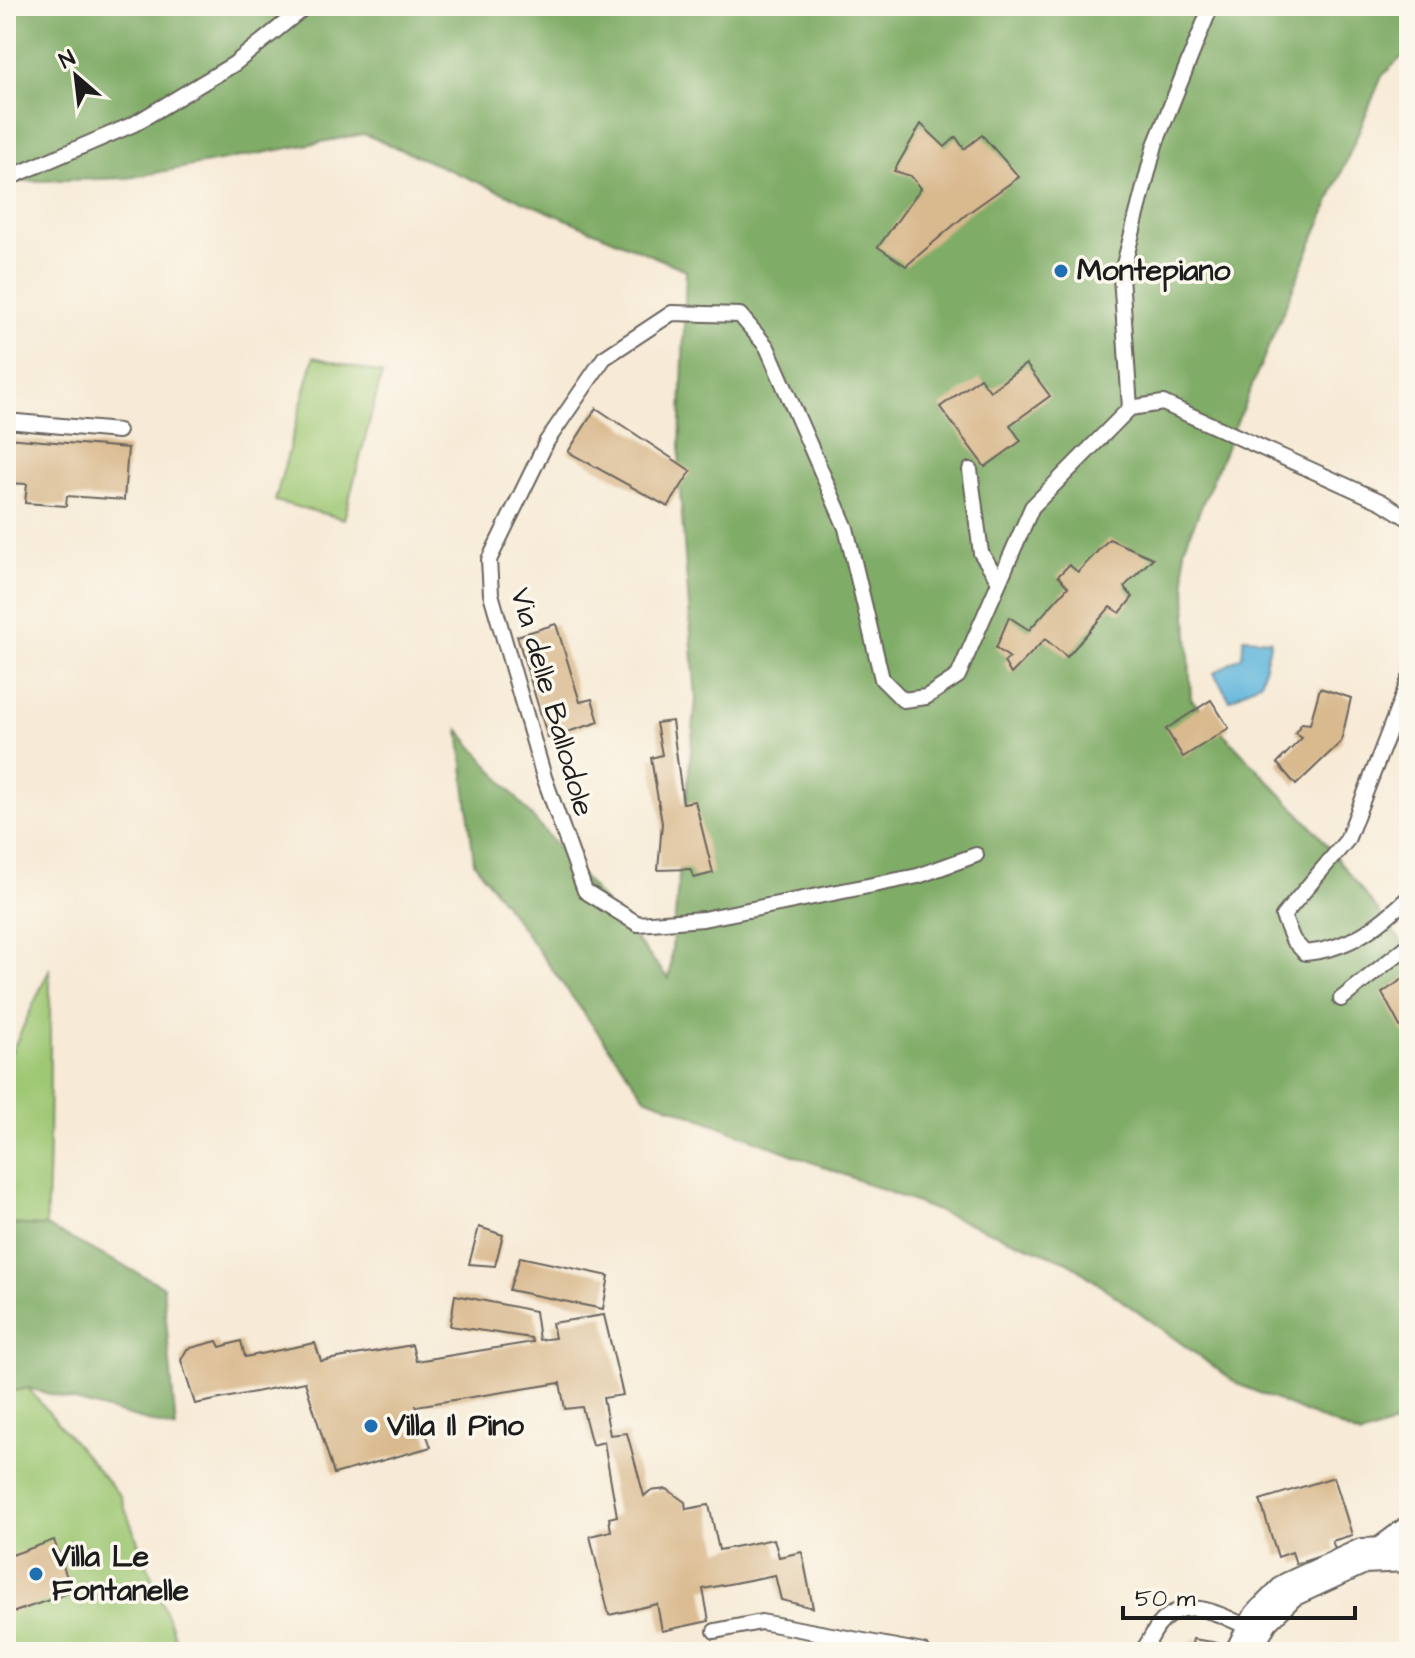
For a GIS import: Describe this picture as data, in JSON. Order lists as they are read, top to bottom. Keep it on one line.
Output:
{"streets":{"lane":["Via delle Ballodole"]},"places":["Montepiano","Villa Il Pino","Villa Le Fontanelle"],"scale_bar":"50 m","north":"top left"}
